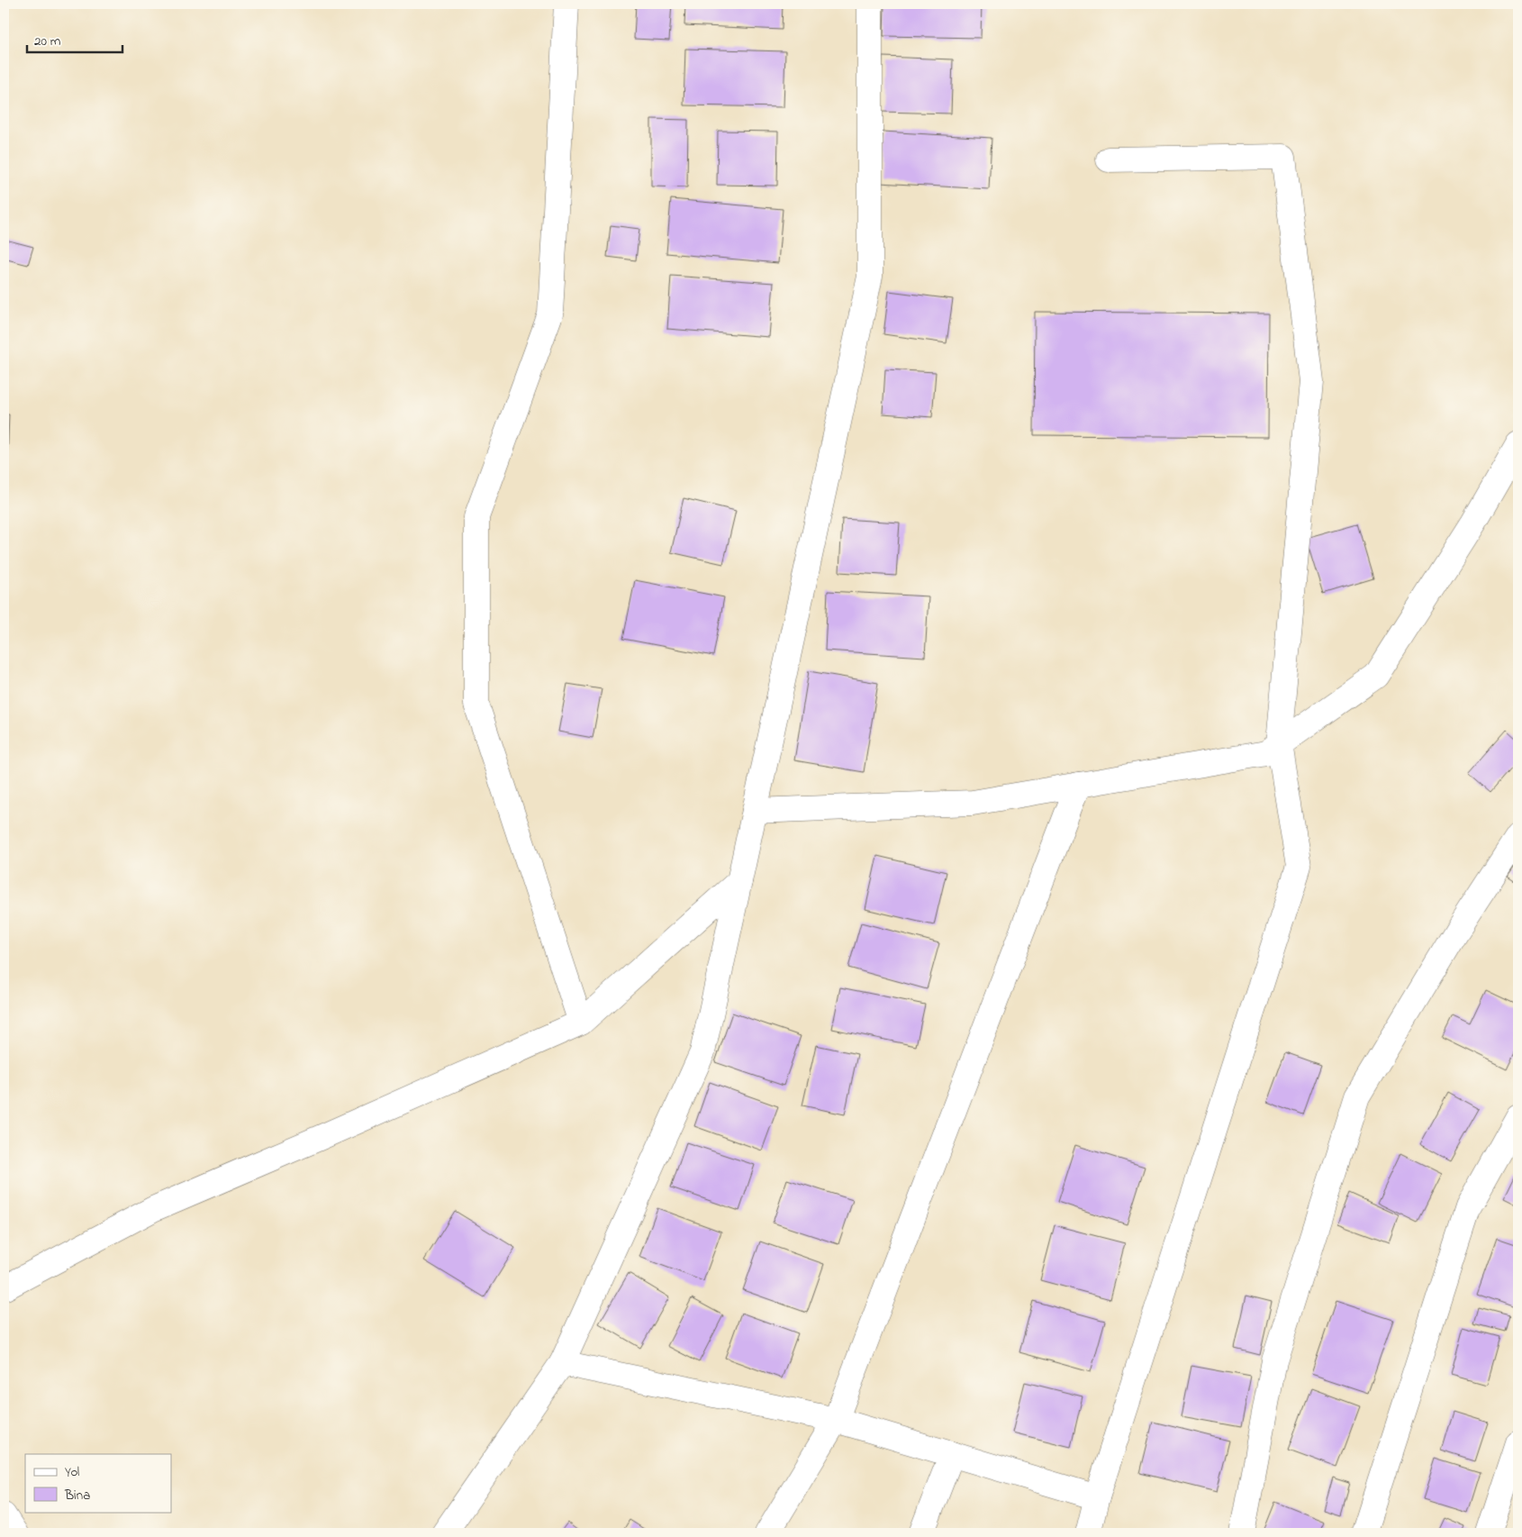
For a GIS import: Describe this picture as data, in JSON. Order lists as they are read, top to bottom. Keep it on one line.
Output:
{"legend":["Yol","Bina"],"scale_bar":"20 m"}
